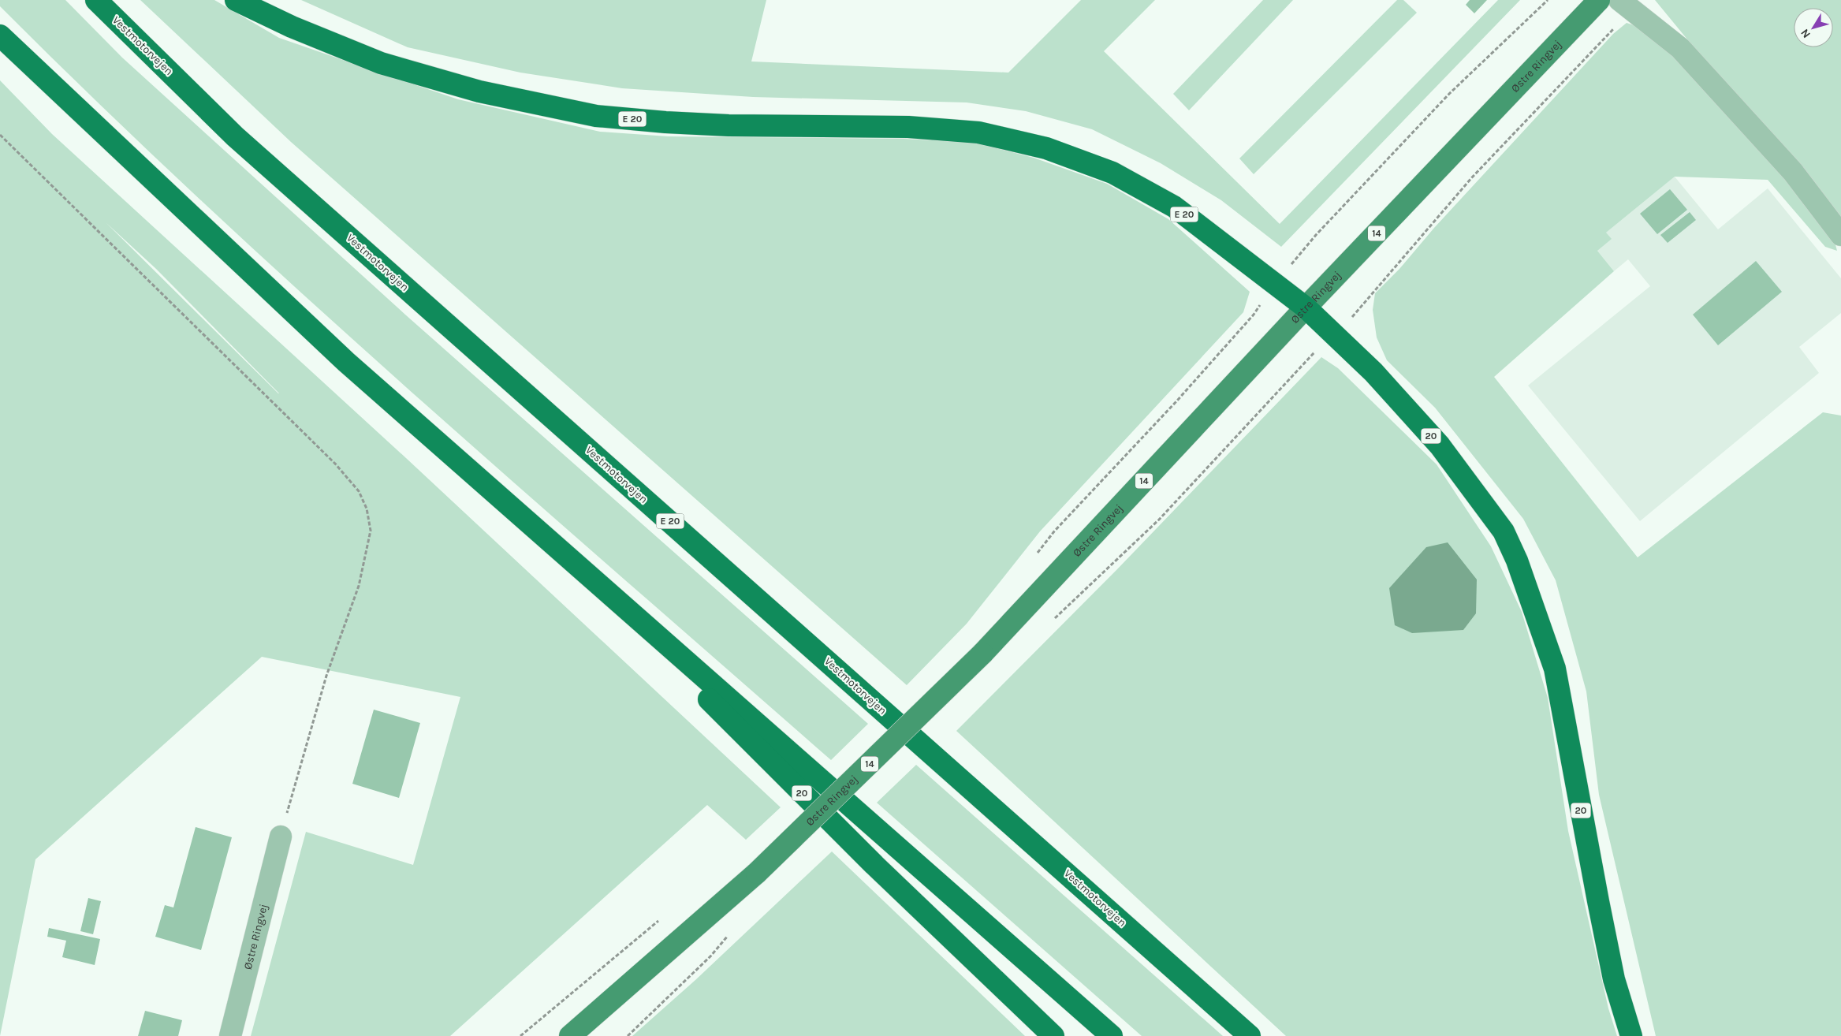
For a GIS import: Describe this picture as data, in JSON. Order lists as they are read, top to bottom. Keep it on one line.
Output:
{"streets":{"highway":["Vestmotorvejen","E 20","20"],"main road":["Østre Ringvej","14"]},"crossings":[["Østre Ringvej","E 20"],["Østre Ringvej","20"],["E 20","20"]],"north":"bottom left"}
